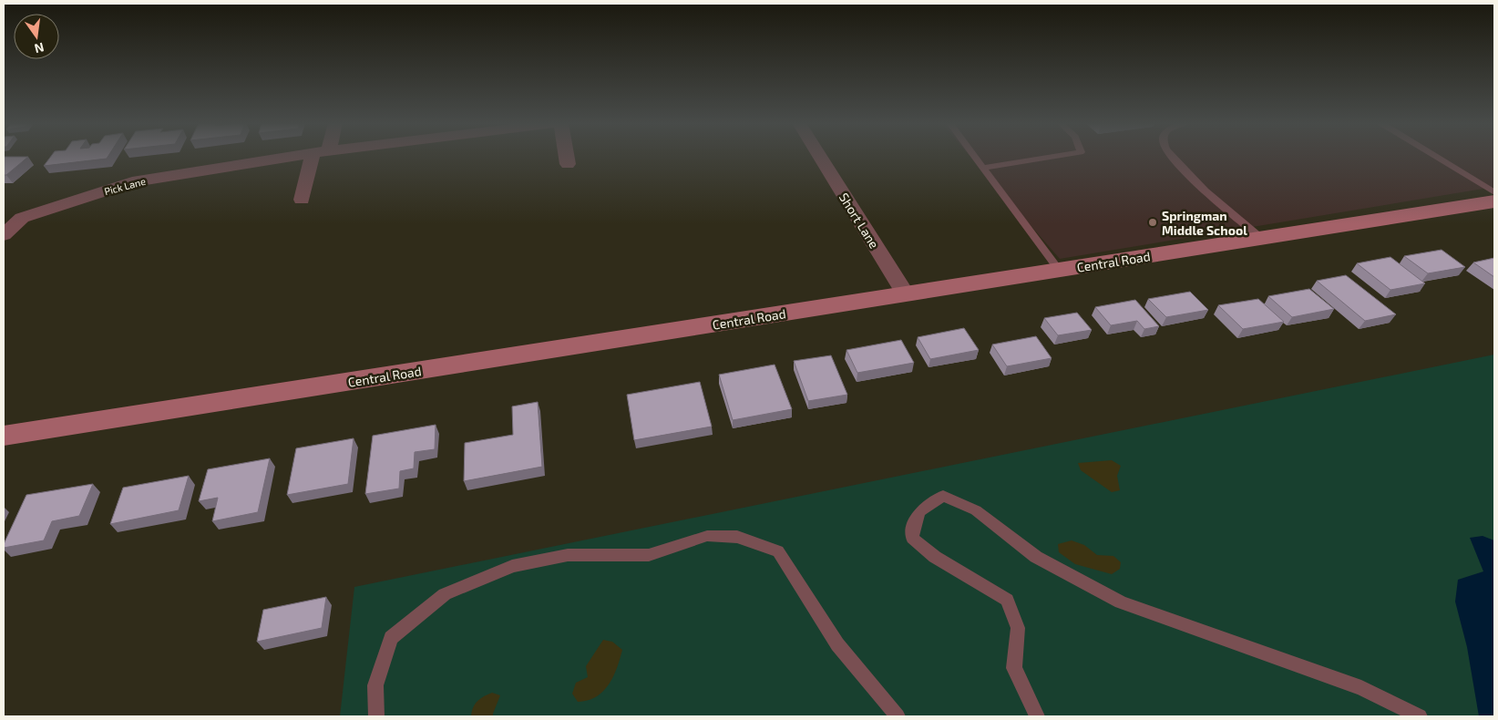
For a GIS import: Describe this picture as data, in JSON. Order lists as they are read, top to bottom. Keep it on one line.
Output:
{"streets":{"main road":["Central Road"],"street":["Pick Lane","Short Lane"]},"crossings":[["Short Lane","Central Road"]],"places":["Springman Middle School"],"north":"bottom"}
